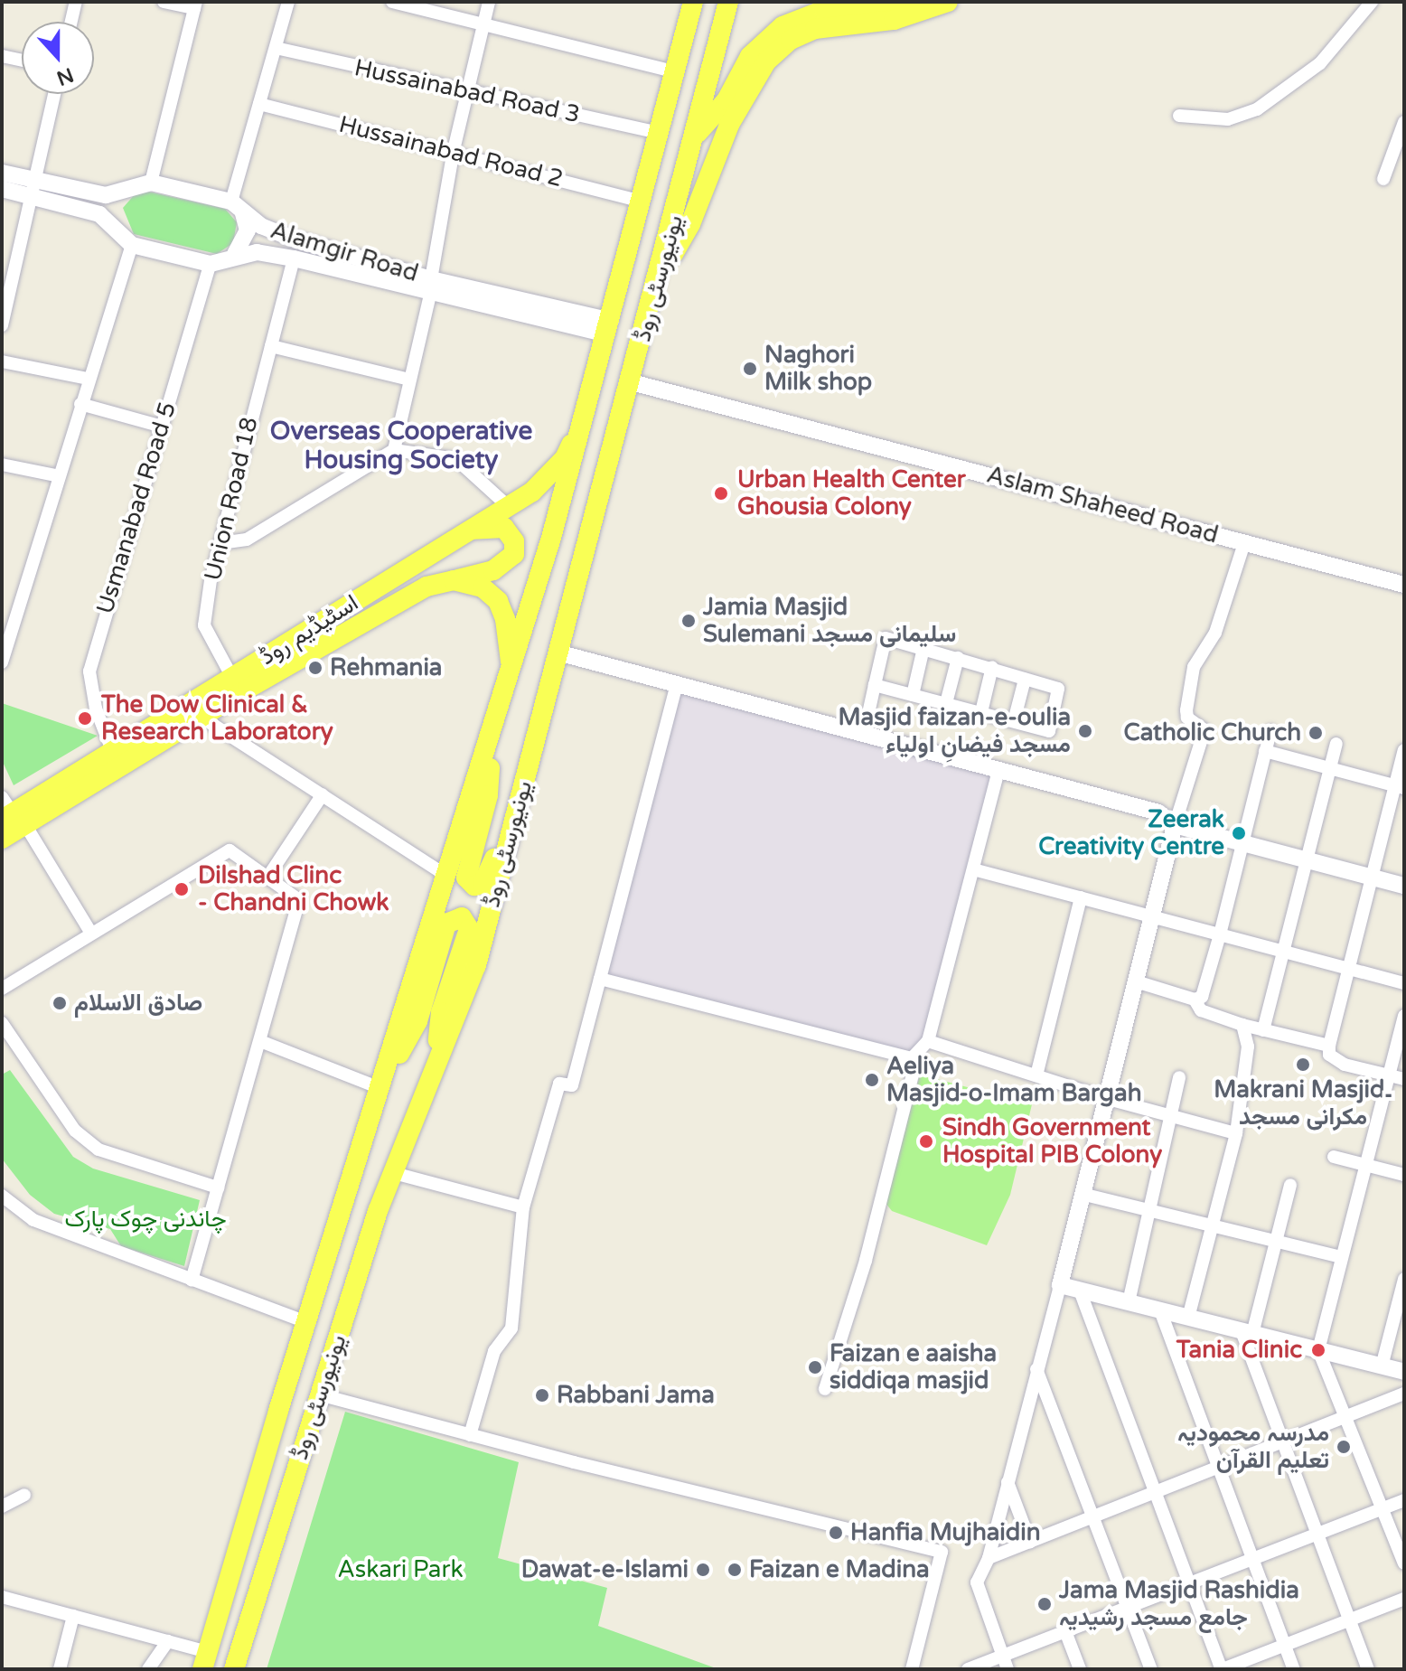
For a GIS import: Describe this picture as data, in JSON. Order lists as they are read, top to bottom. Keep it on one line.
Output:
{"streets":{"main road":["یونیورسٹی روڈ","اسٹیڈیم روڈ"],"street":["Hussainabad Road 3","Hussainabad Road 2","Alamgir Road","Union Road 18","Aslam Shaheed Road","Usmanabad Road 5"]},"crossings":[["Hussainabad Road 3","یونیورسٹی روڈ"],["Hussainabad Road 2","یونیورسٹی روڈ"],["Alamgir Road","یونیورسٹی روڈ"],["Alamgir Road","Union Road 18"],["Alamgir Road","Usmanabad Road 5"],["یونیورسٹی روڈ","Aslam Shaheed Road"],["یونیورسٹی روڈ","اسٹیڈیم روڈ"],["Union Road 18","اسٹیڈیم روڈ"],["Usmanabad Road 5","اسٹیڈیم روڈ"]],"districts":["Overseas Cooperative Housing Society"],"parks":["چاندنی چوک پارک","Askari Park"],"places":["Naghori Milk shop","Urban Health Center Ghousia Colony","Jamia Masjid Sulemani سلیمانی مسجد","Rehmania","The Dow Clinical & Research Laboratory","Masjid faizan-e-oulia مسجد فیضانِ اولیاء","Catholic Church","Zeerak Creativity Centre","Dilshad Clinc - Chandni Chowk","صادق الاسلام","Makrani Masjid۔ مکرانی مسجد","Aeliya Masjid-o-Imam Bargah","Sindh Government Hospital PIB Colony","Tania Clinic","Faizan e aaisha siddiqa masjid","Rabbani Jama","مدرسہ محمودیہ تعلیم القرآن","Hanfia Mujhaidin","Dawat-e-Islami","Faizan e Madina","Jama Masjid Rashidia جامع مسجد رشیدیہ"],"north":"bottom"}
